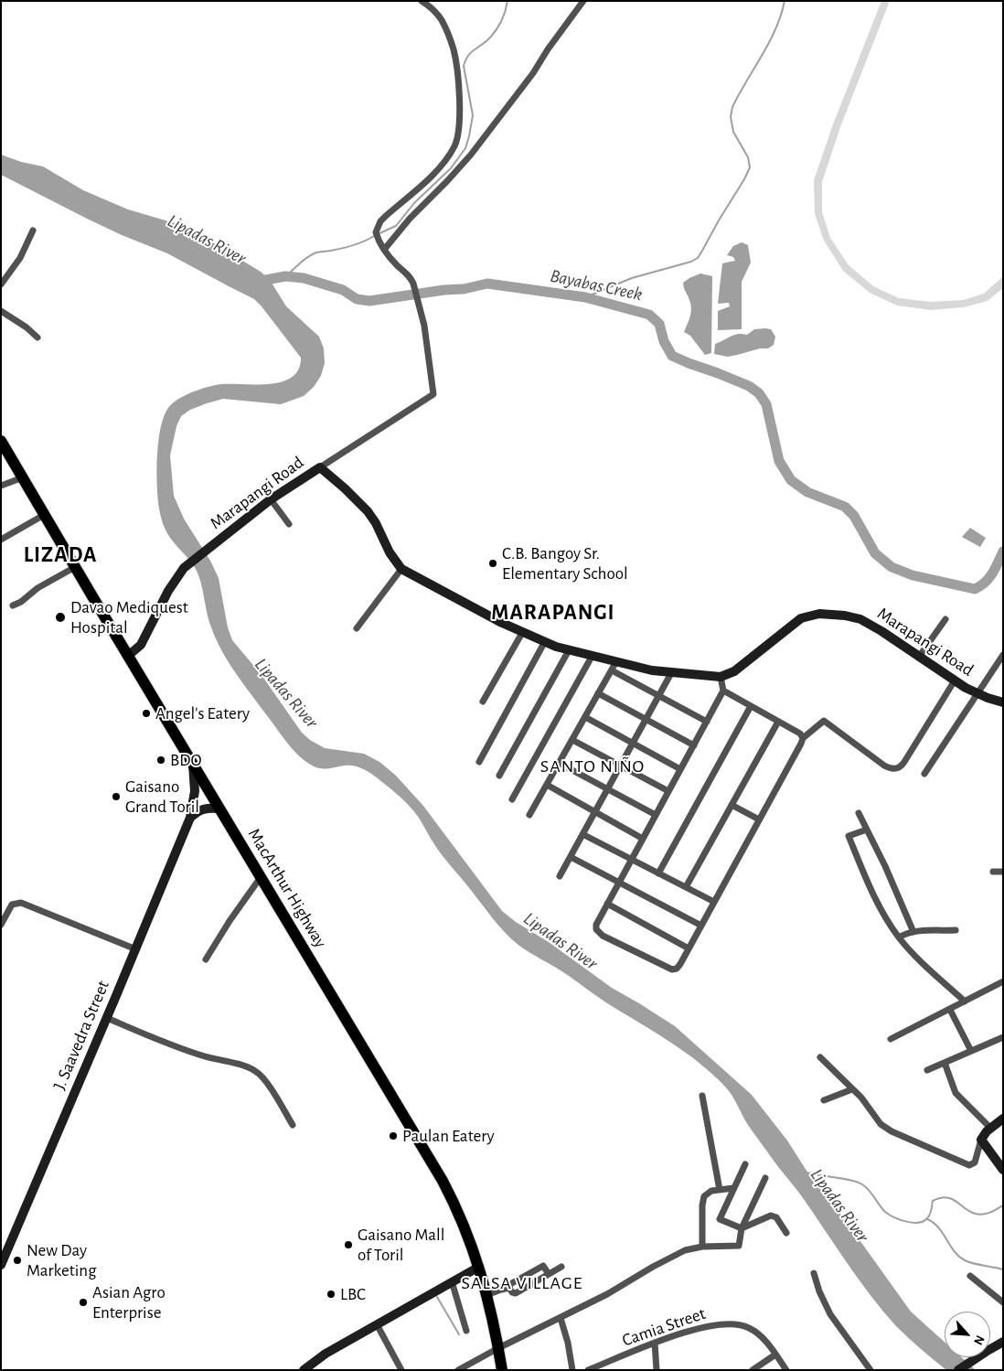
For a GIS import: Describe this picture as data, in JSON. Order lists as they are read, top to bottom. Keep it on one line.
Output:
{"streets":{"highway":["MacArthur Highway"],"street":["Marapangi Road","J. Saavedra Street","Camia Street"]},"crossings":[["Marapangi Road","MacArthur Highway"],["MacArthur Highway","J. Saavedra Street"]],"districts":["LIZADA","MARAPANGI","SANTO NIÑO","SALSA VILLAGE"],"water":["Lipadas River","Bayabas Creek"],"places":["C.B. Bangoy Sr. Elementary School","Davao Mediquest Hospital","Angel's Eatery","BDO","Gaisano Grand Toril","Paulan Eatery","Gaisano Mall of Toril","New Day Marketing","LBC","Asian Agro Enterprise"],"north":"bottom right"}
